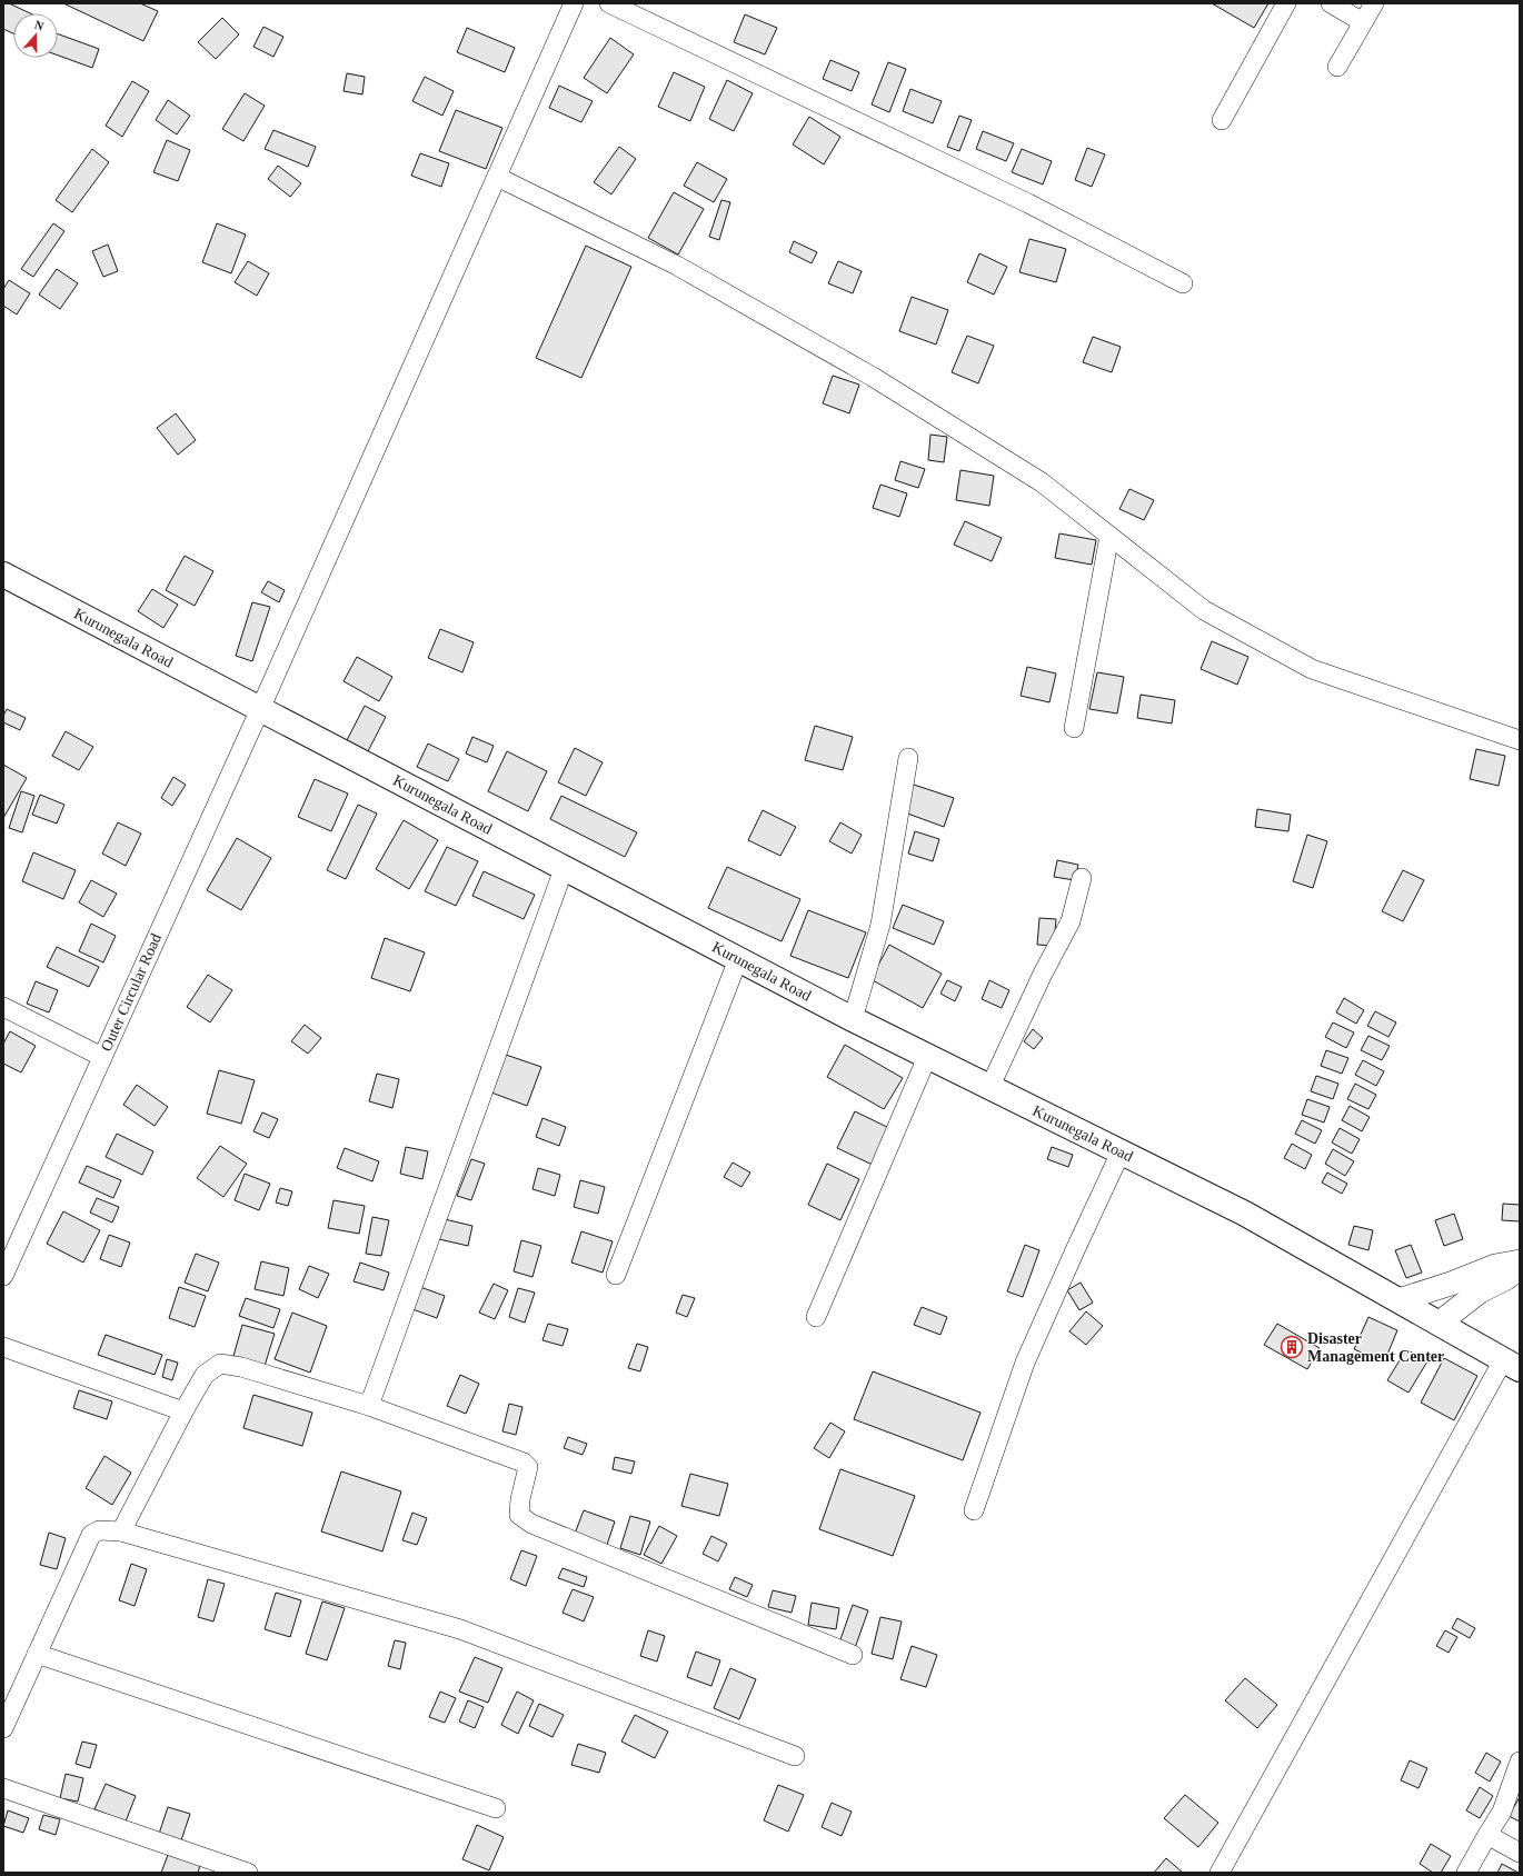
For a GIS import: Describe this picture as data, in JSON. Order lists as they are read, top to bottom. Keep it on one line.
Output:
{"streets":{"highway":["Kurunegala Road"],"street":["Outer Circular Road"]},"crossings":[["Kurunegala Road","Outer Circular Road"]],"places":{"building":["Disaster Management Center"]},"north":"top"}
